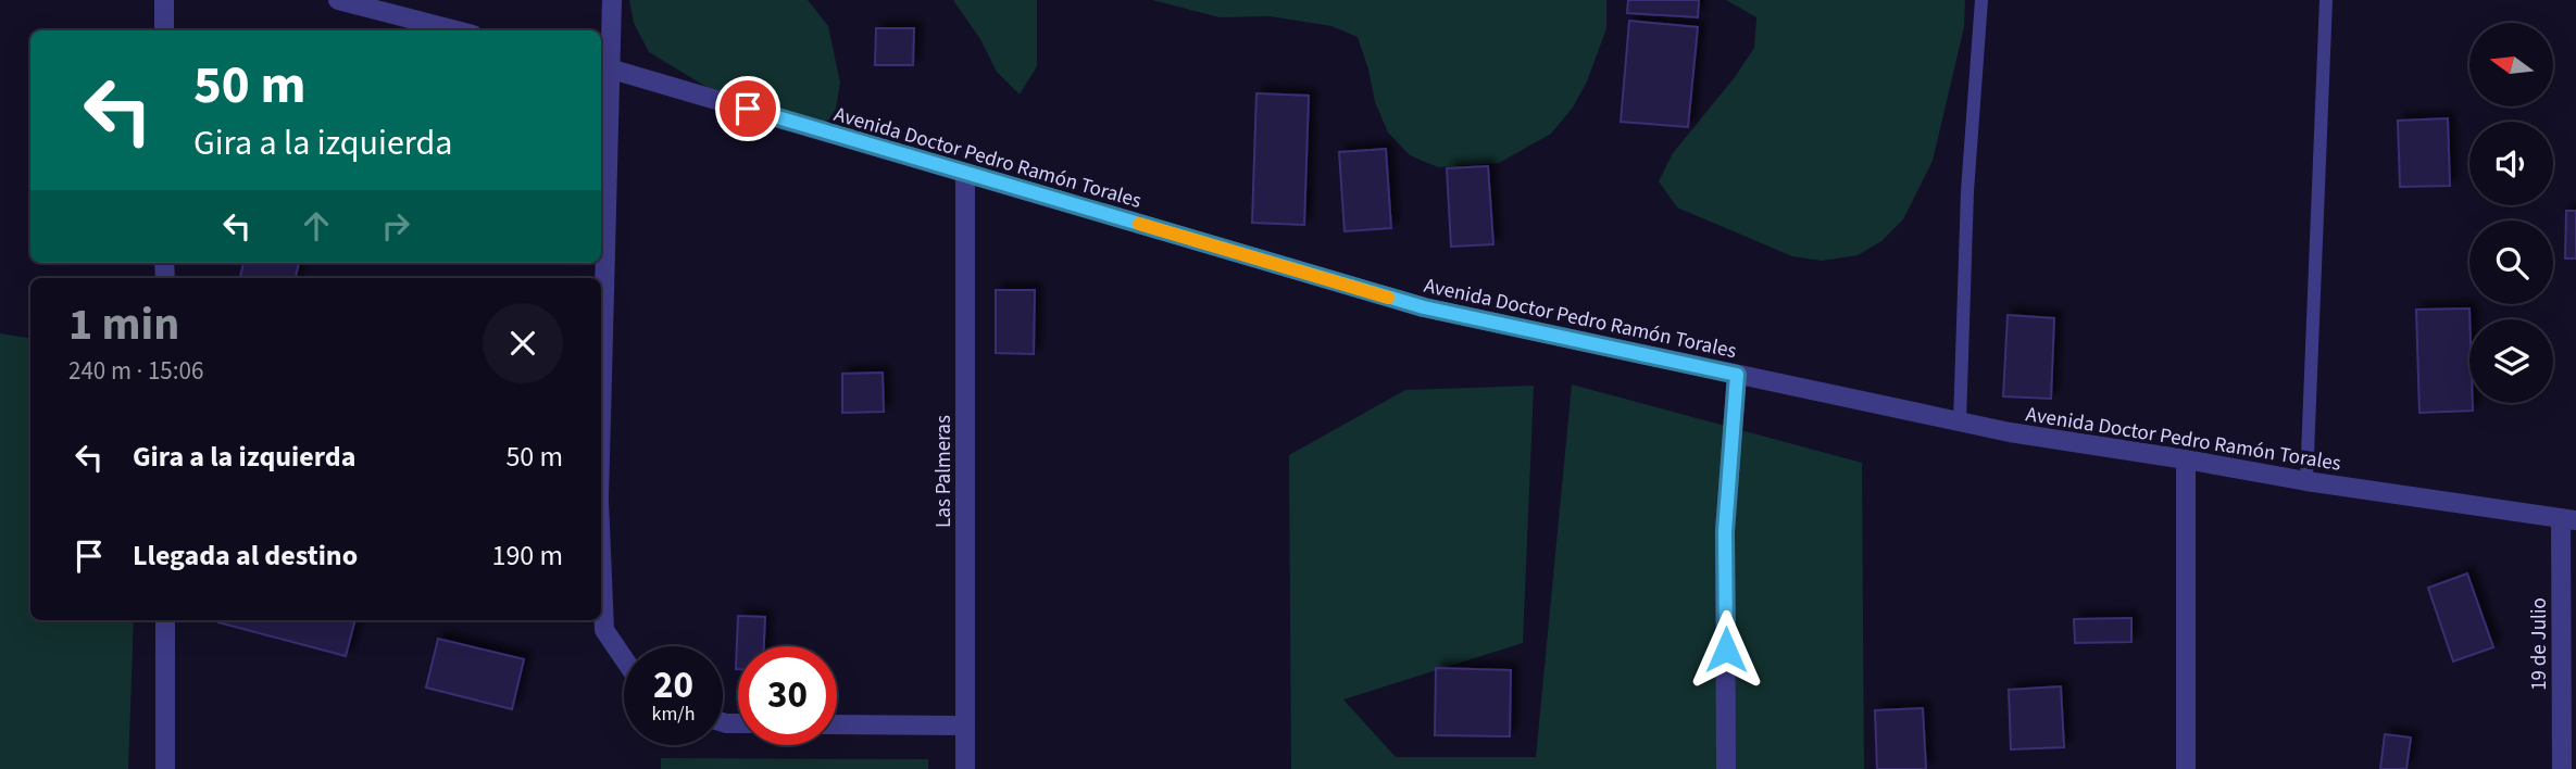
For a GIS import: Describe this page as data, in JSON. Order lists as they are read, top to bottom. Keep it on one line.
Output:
{"streets":{"street":["Avenida Doctor Pedro Ramón Torales","Las Palmeras","19 de Julio"]},"crossings":[["Avenida Doctor Pedro Ramón Torales","Las Palmeras"],["Avenida Doctor Pedro Ramón Torales","19 de Julio"]],"north":"left","page":{"turn":["50 m","Gira a la izquierda"],"heading":["1 min","240 m · 15:06"],"list":[{"name":"Gira a la izquierda","value":"50 m"},{"name":"Llegada al destino","value":"190 m"}],"speed":"20 km/h","limit":"30"}}
